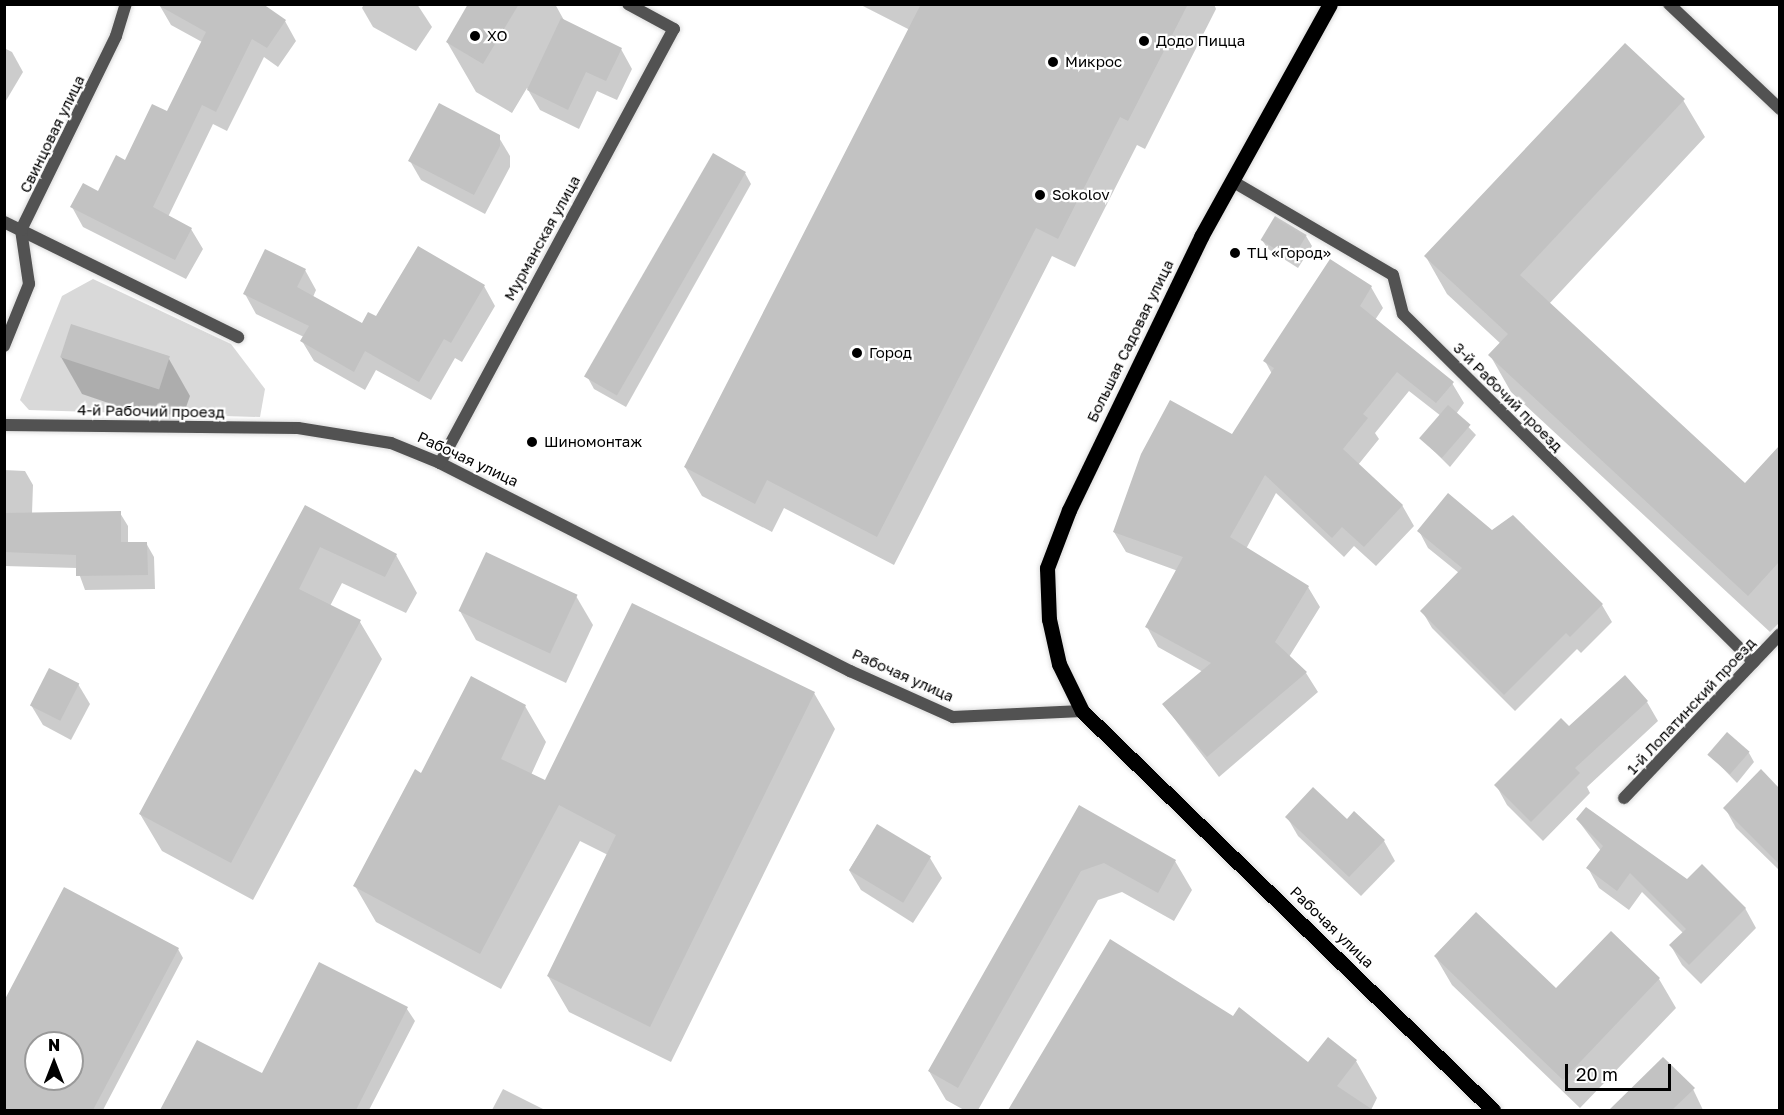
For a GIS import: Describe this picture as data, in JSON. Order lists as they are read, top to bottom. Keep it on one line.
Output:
{"streets":{"main road":["Большая Садовая улица","Рабочая улица"],"street":["Свинцовая улица","Мурманская улица","3-й Рабочий проезд","4-й Рабочий проезд","1-й Лопатинский проезд"]},"crossings":[["Мурманская улица","Рабочая улица"],["Большая Садовая улица","3-й Рабочий проезд"],["Большая Садовая улица","Рабочая улица"],["3-й Рабочий проезд","1-й Лопатинский проезд"],["4-й Рабочий проезд","Рабочая улица"]],"places":["ХО","Додо Пицца","Микрос","Sokolov","ТЦ «Город»","Город","Шиномонтаж"],"scale_bar":"20 m","north":"top"}
